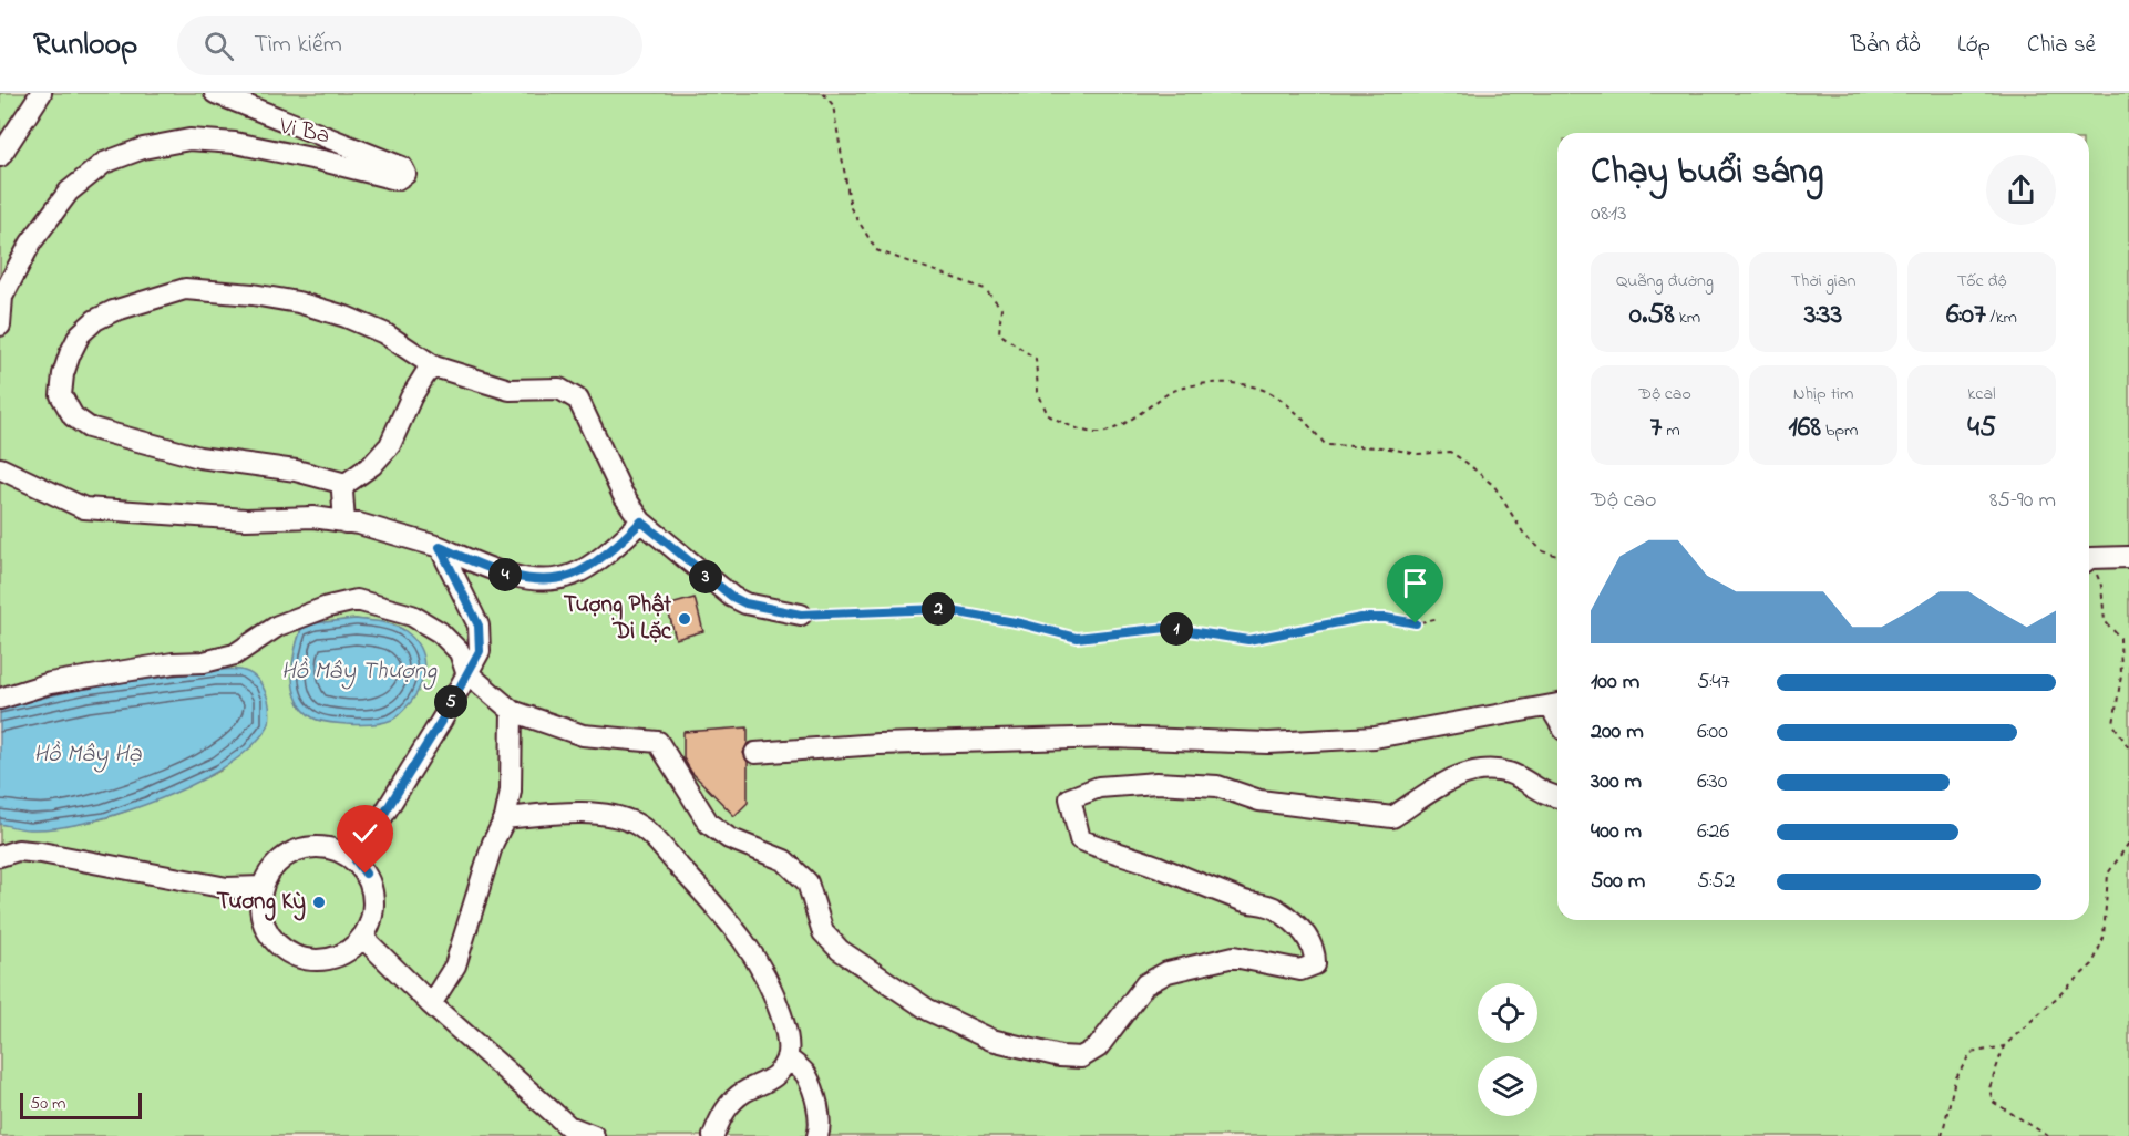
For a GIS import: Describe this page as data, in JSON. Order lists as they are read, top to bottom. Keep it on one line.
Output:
{"streets":{"street":["Vi Ba"]},"water":["Hồ Mây Thượng","Hồ Mây Hạ"],"places":["Tượng Phật Di Lặc","Tương Kỳ"],"scale_bar":"50 m","page":{"header":"Runloop","search":"Tìm kiếm","nav":["Bản đồ","Lớp","Chia sẻ"],"heading":["Chạy buổi sáng","08:13"],"stats":[["Quãng đường","0.58 km"],["Thời gian","3:33"],["Tốc độ","6:07 /km"],["Độ cao","7 m"],["Nhịp tim","168 bpm"],["kcal","45"]],"chart":["Độ cao","85–90 m"],"pins":["4","3","2","1","5"],"list":[{"name":"100 m","note":"5:47"},{"name":"200 m","note":"6:00"},{"name":"300 m","note":"6:30"},{"name":"400 m","note":"6:26"},{"name":"500 m","note":"5:52"}],"scale":"50 m"}}
